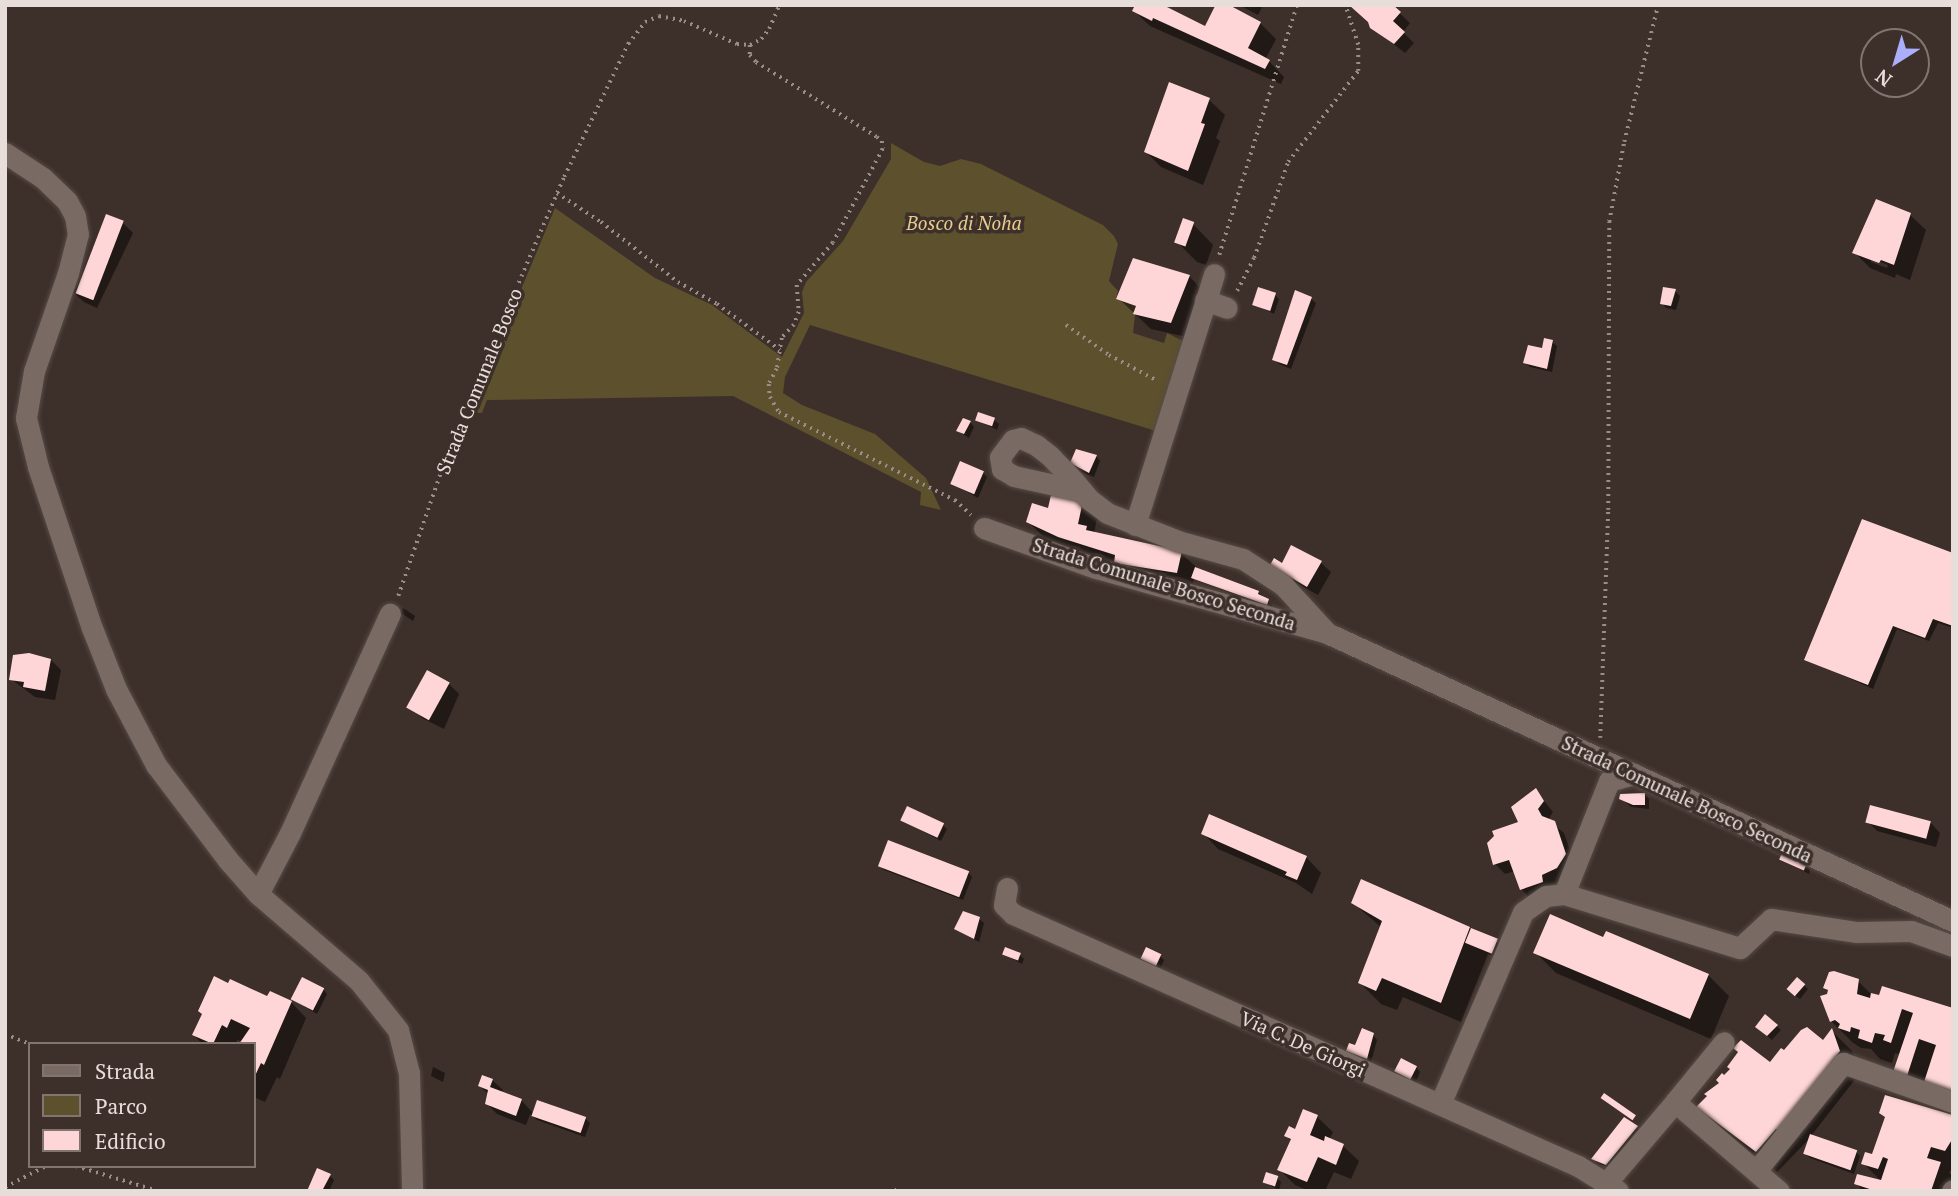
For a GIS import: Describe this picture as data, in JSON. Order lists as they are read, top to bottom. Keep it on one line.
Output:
{"streets":{"street":["Strada Comunale Bosco Seconda","Via C. De Giorgi"],"path":["Strada Comunale Bosco"]},"parks":["Bosco di Noha"],"legend":["Strada","Parco","Edificio"],"north":"bottom left"}
